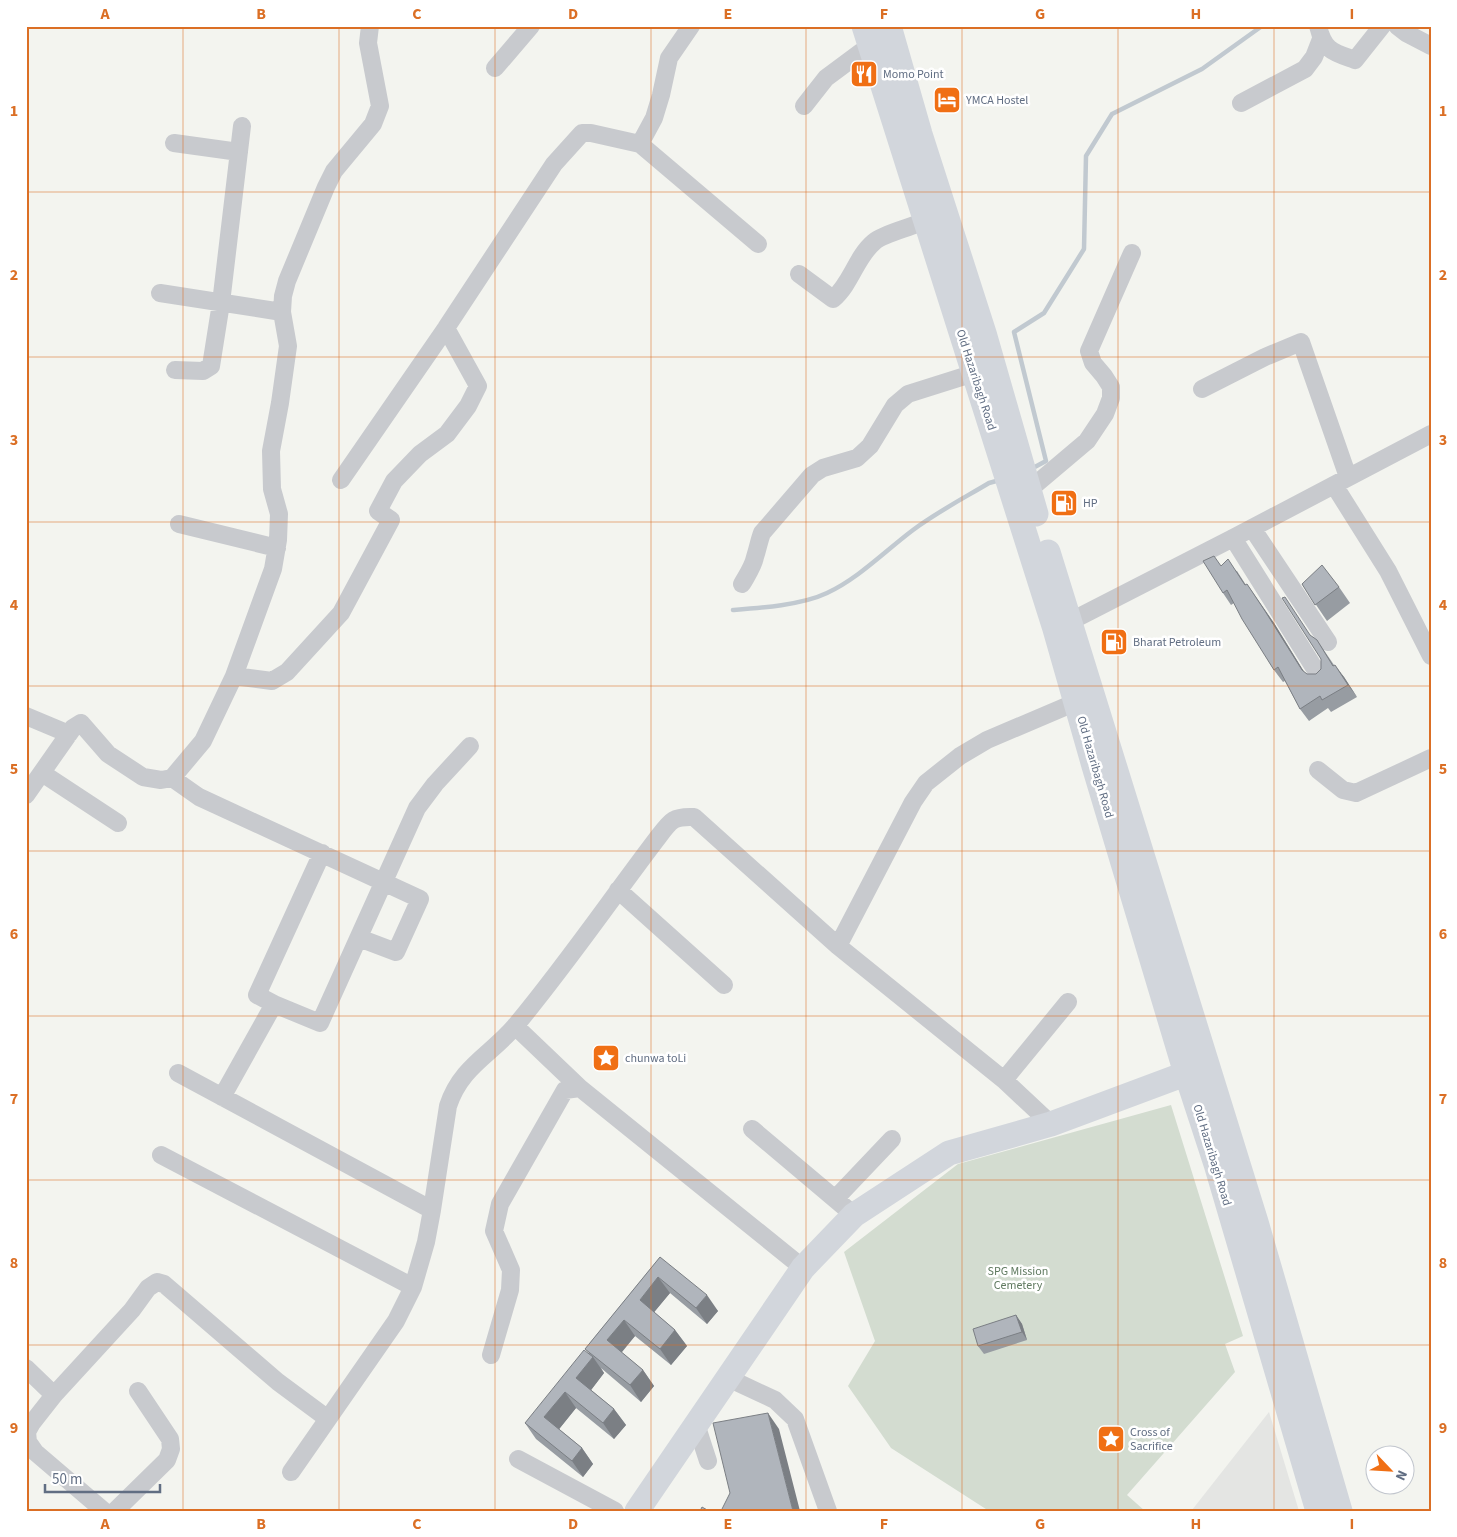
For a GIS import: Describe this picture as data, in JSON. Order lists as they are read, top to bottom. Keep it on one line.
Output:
{"streets":{"street":["Old Hazaribagh Road"]},"parks":["SPG Mission Cemetery"],"places":{"restaurant":["Momo Point"],"hotel":["YMCA Hostel"],"fuel station":["HP","Bharat Petroleum"],"place":["chunwa toLi","Cross of Sacrifice"]},"scale_bar":"50 m","north":"bottom right","grid":{"columns":["A","B","C","D","E","F","G","H","I"],"rows":["1","2","3","4","5","6","7","8","9"]}}
